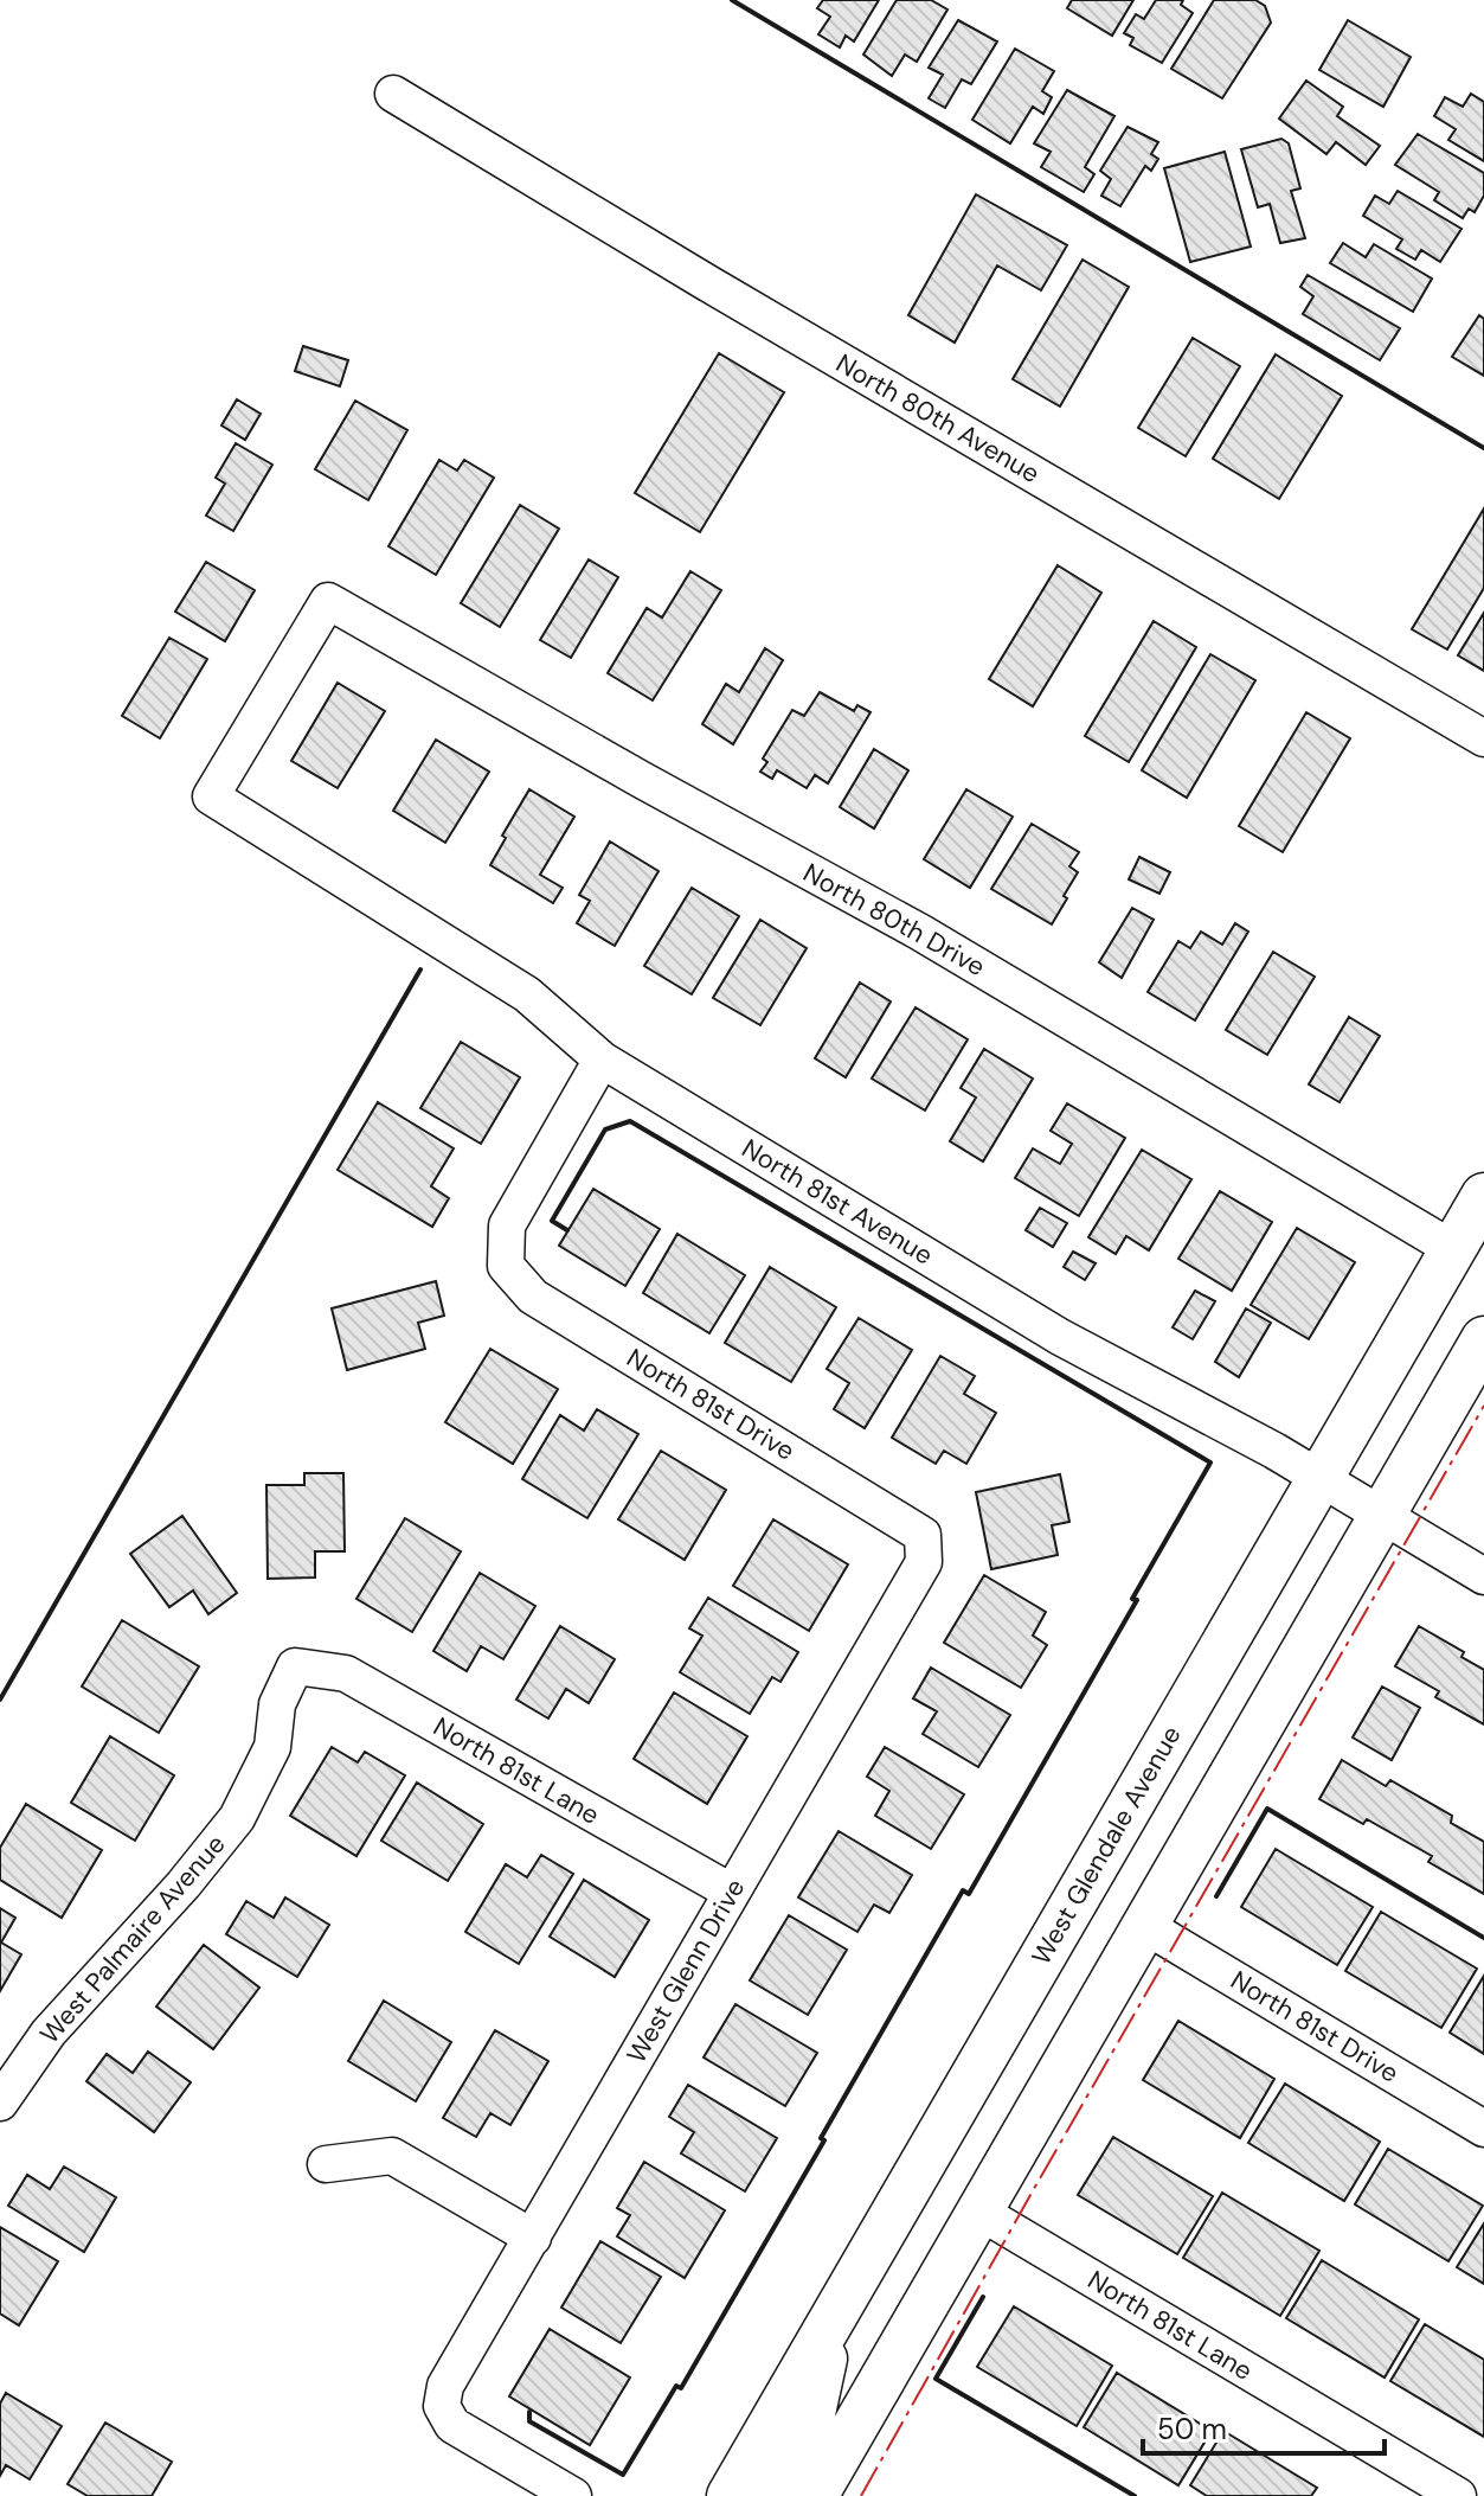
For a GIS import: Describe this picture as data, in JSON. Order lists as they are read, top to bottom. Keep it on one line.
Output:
{"streets":{"main road":["West Glendale Avenue"],"street":["North 80th Avenue","North 80th Drive","North 81st Avenue","North 81st Drive","North 81st Lane","West Palmaire Avenue","West Glenn Drive"]},"crossings":[["North 80th Drive","North 81st Avenue"],["North 80th Drive","West Glendale Avenue"],["North 81st Avenue","North 81st Drive"],["North 81st Avenue","West Glendale Avenue"],["North 81st Drive","West Glenn Drive"],["North 81st Lane","West Palmaire Avenue"],["North 81st Lane","West Glenn Drive"]],"scale_bar":"50 m"}
